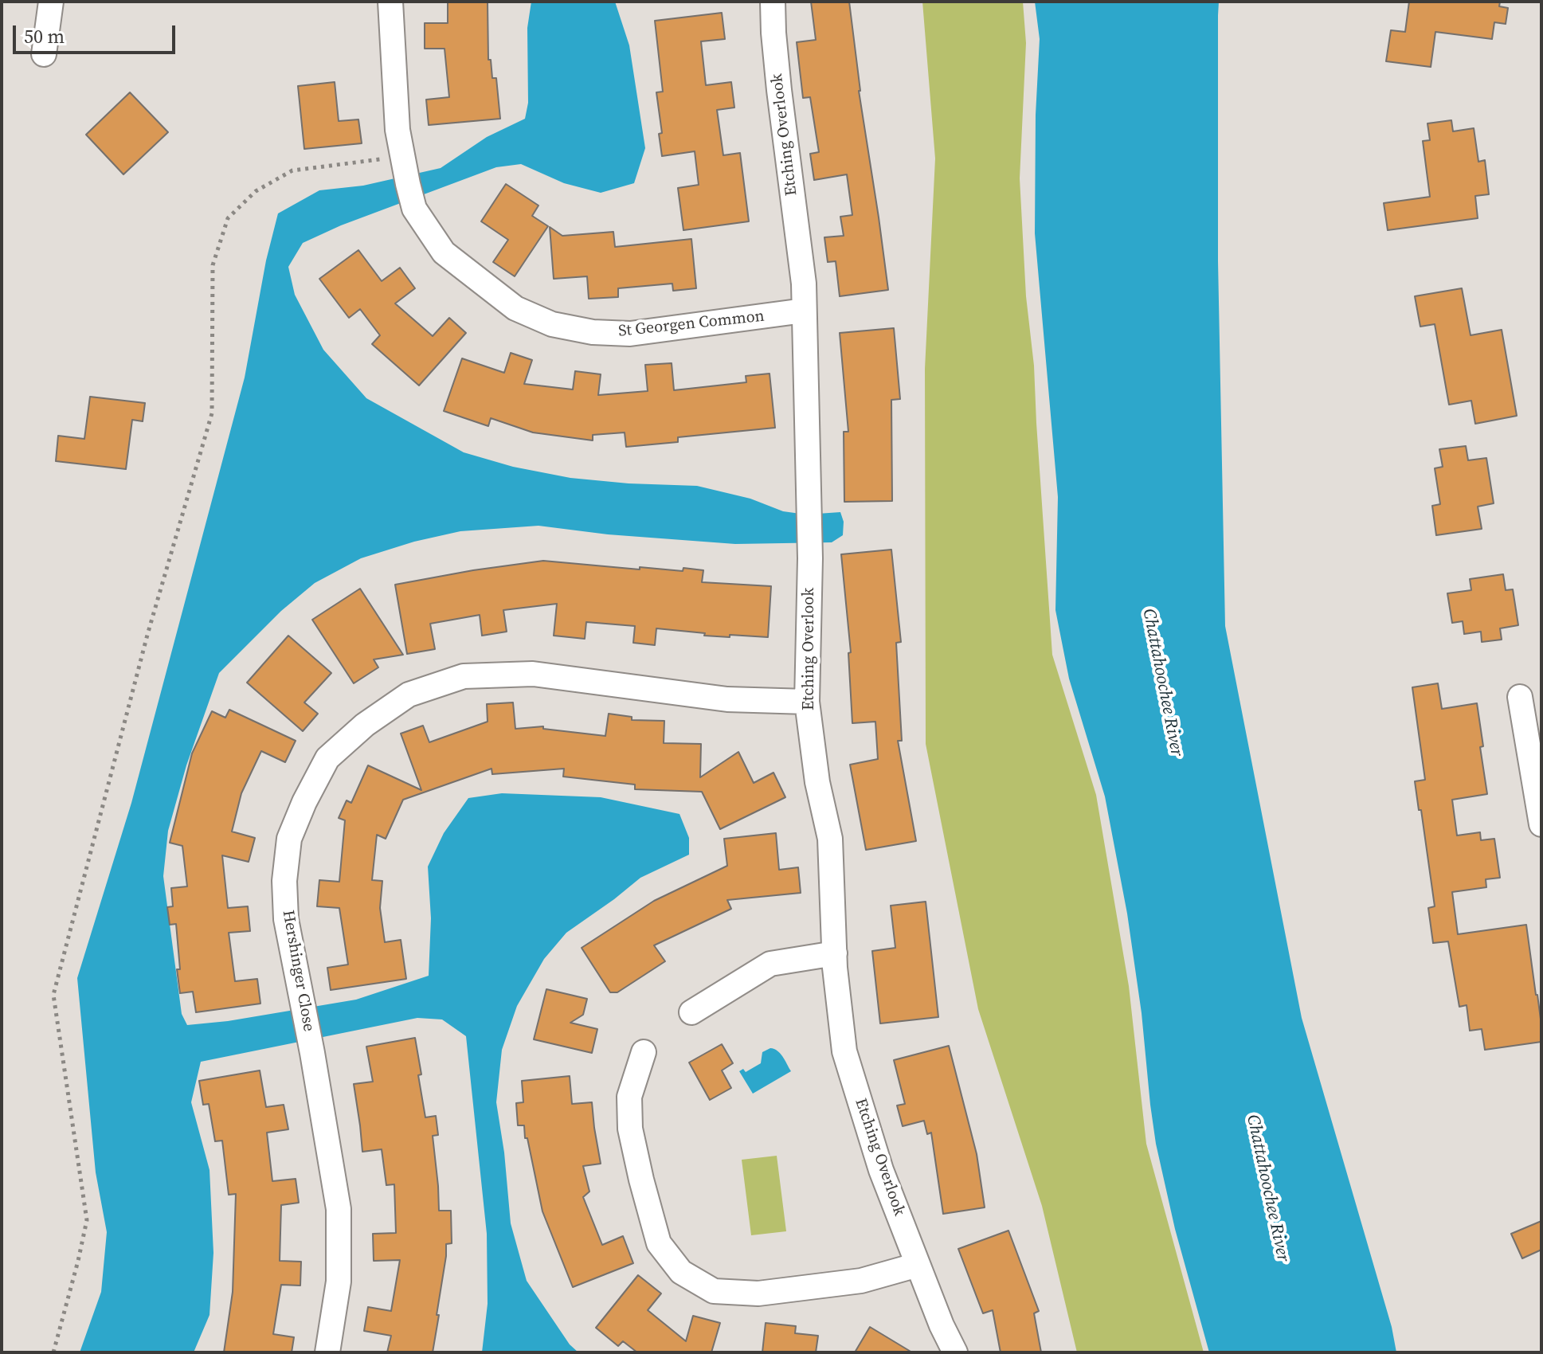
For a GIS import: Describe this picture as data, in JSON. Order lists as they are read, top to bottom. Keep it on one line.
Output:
{"streets":{"street":["Etching Overlook","St Georgen Common","Hershinger Close"]},"crossings":[["Etching Overlook","St Georgen Common"],["Etching Overlook","Hershinger Close"]],"water":["Chattahoochee River"],"scale_bar":"50 m"}
